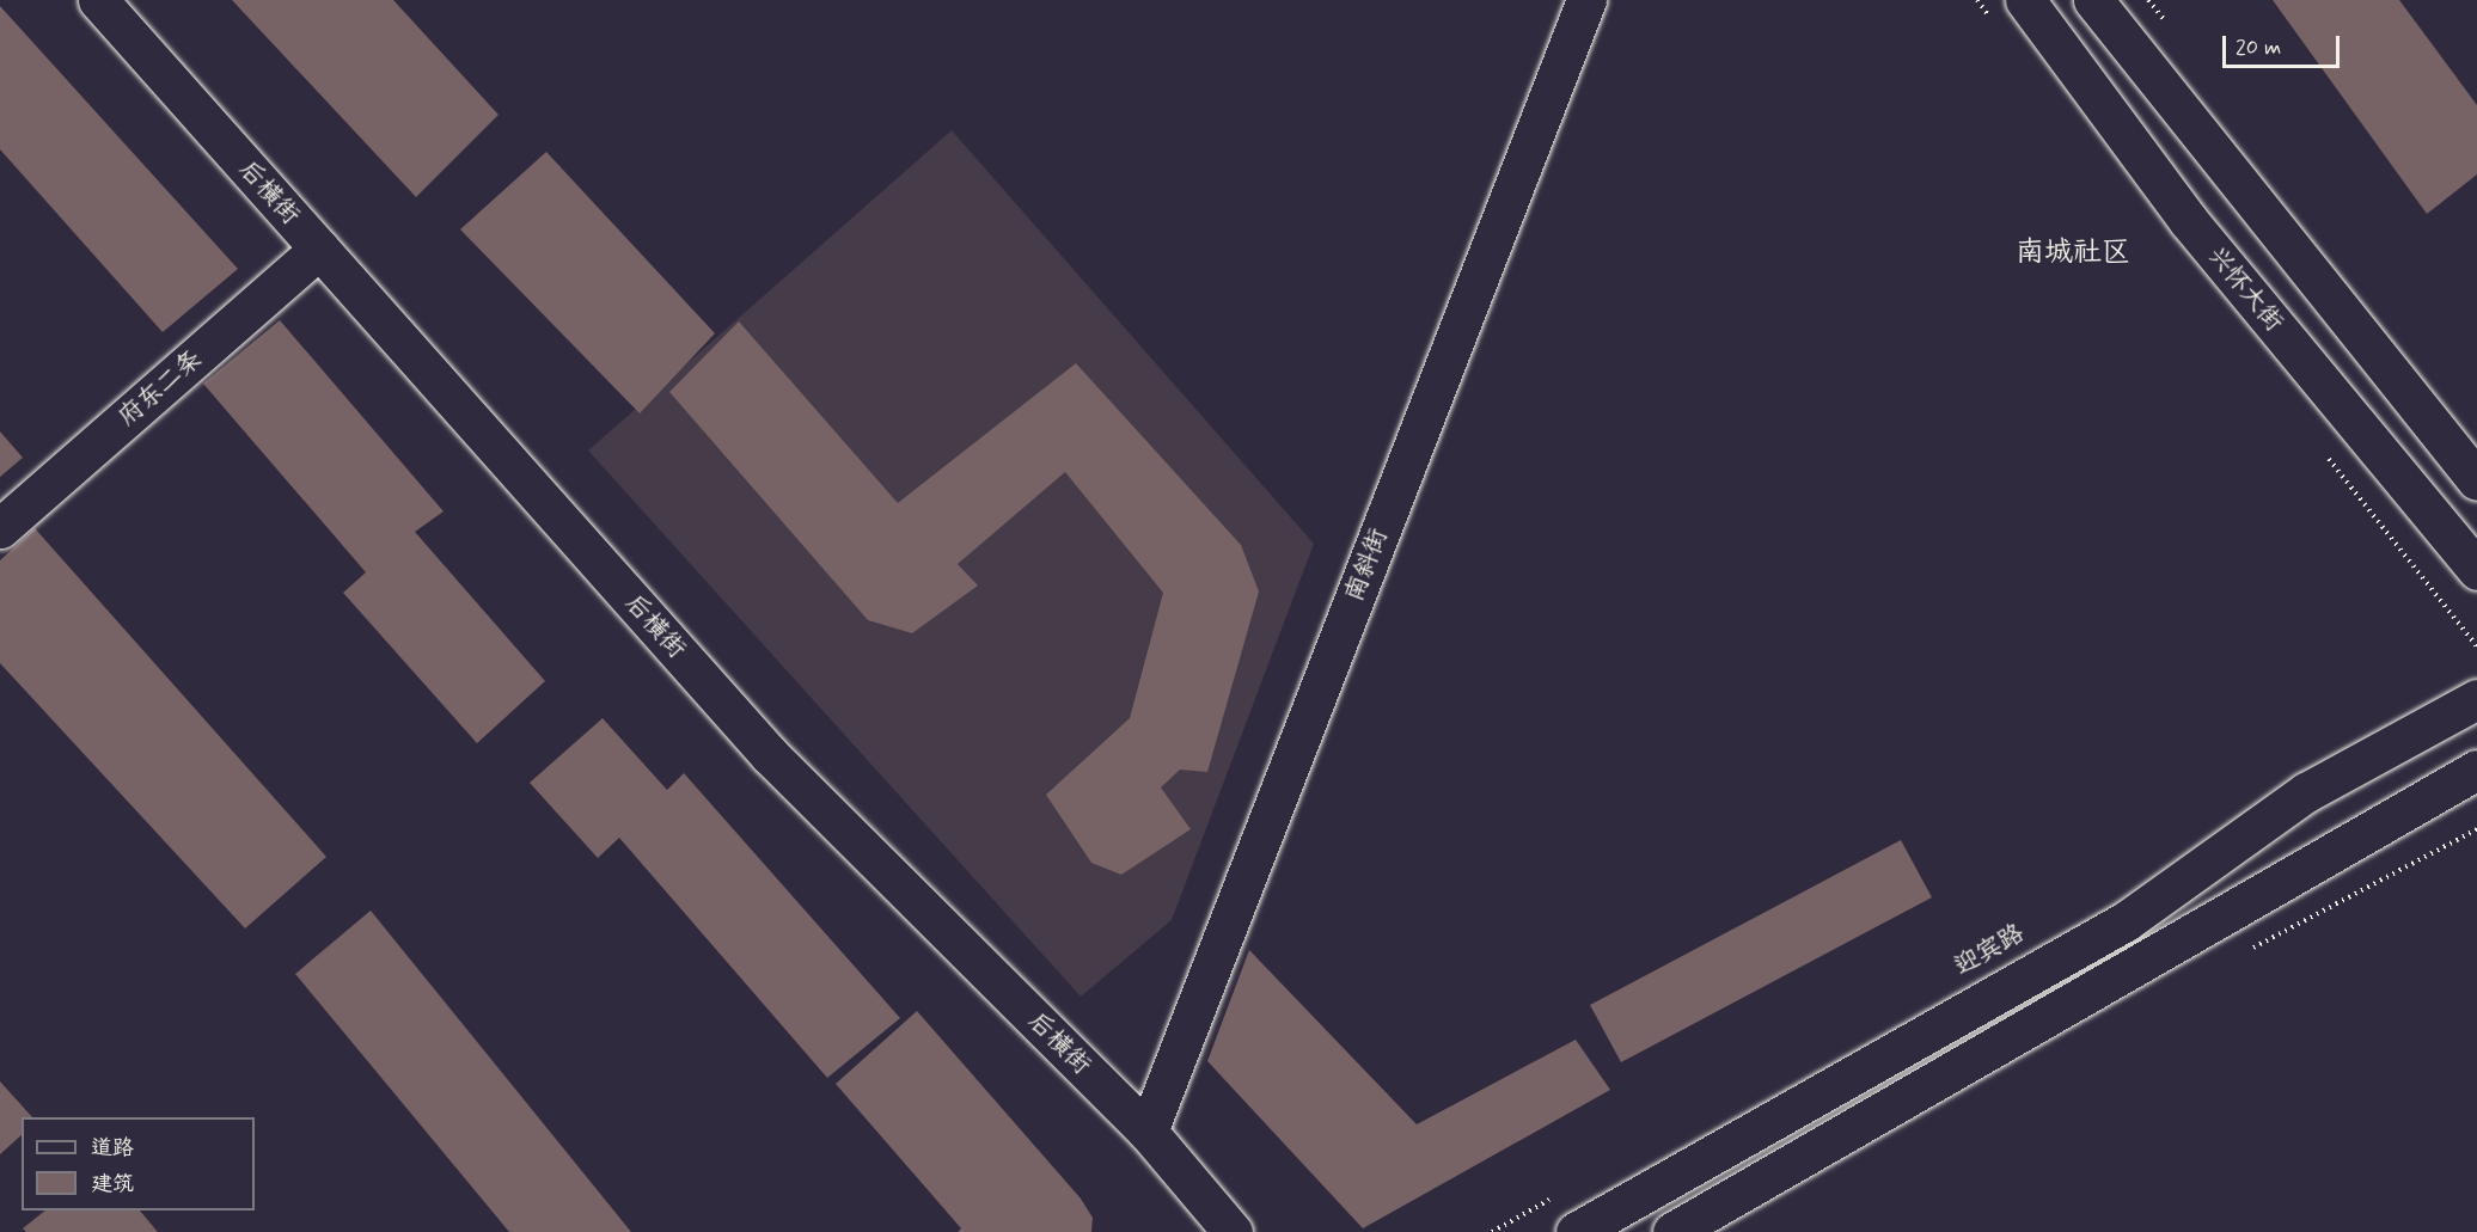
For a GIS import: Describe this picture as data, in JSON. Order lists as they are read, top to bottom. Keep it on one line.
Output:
{"streets":{"street":["后横街","兴怀大街","府东二条","南斜街","迎宾路"]},"crossings":[["后横街","府东二条"],["后横街","南斜街"]],"districts":["南城社区"],"legend":["道路","建筑"],"scale_bar":"20 m"}
